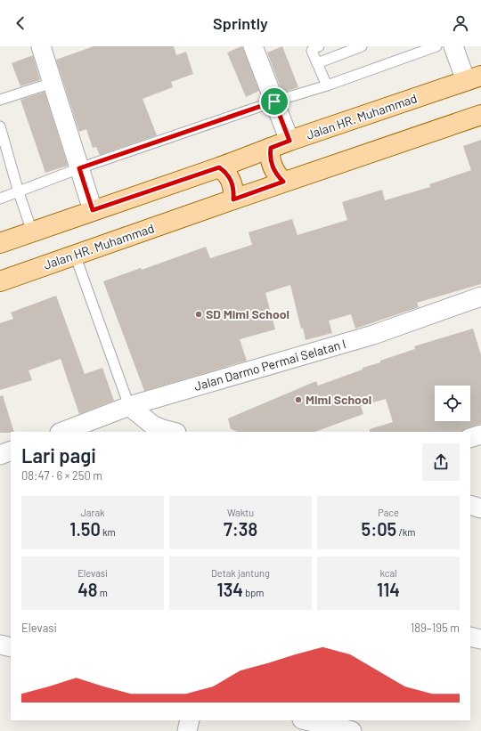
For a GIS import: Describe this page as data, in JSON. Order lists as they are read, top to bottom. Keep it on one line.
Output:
{"streets":{"main road":["Jalan HR. Muhammad"],"street":["Jalan Darmo Permai Selatan I"]},"places":["SD Mimi School","Mimi School"],"page":{"header":"Sprintly","heading":["Lari pagi","08:47 · 6 × 250 m"],"stats":[["Jarak","1.50 km"],["Waktu","7:38"],["Pace","5:05 /km"],["Elevasi","48 m"],["Detak jantung","134 bpm"],["kcal","114"]],"chart":["Elevasi","189–195 m"]}}
